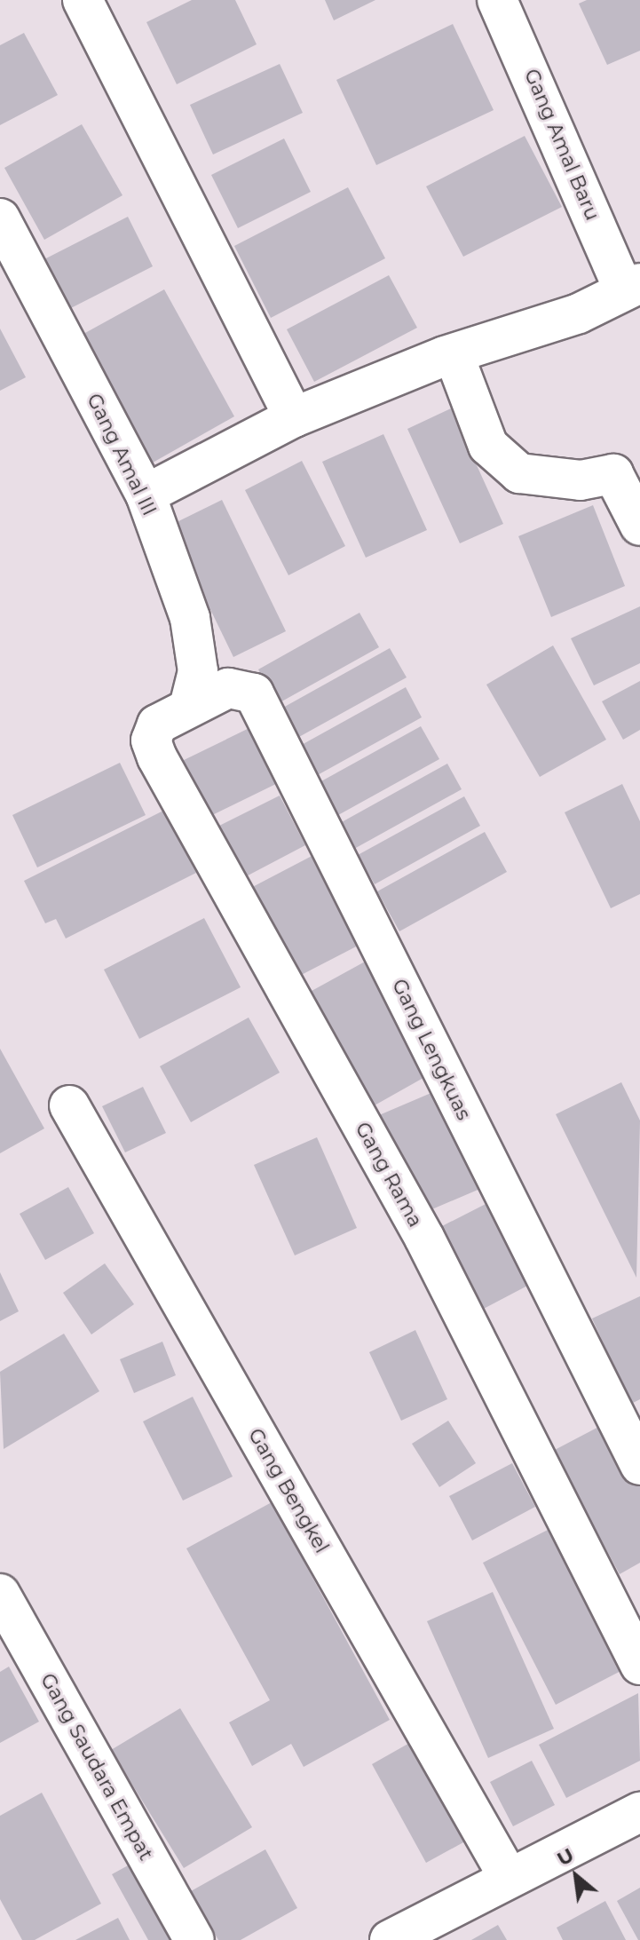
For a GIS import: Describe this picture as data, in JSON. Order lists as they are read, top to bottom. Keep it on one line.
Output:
{"streets":{"street":["Gang Amal Baru","Gang Amal III","Gang Lengkuas","Gang Rama","Gang Bengkel","Gang Saudara Empat"]},"crossings":[["Gang Amal III","Gang Lengkuas"],["Gang Amal III","Gang Rama"],["Gang Lengkuas","Gang Rama"]],"north":"top left"}
